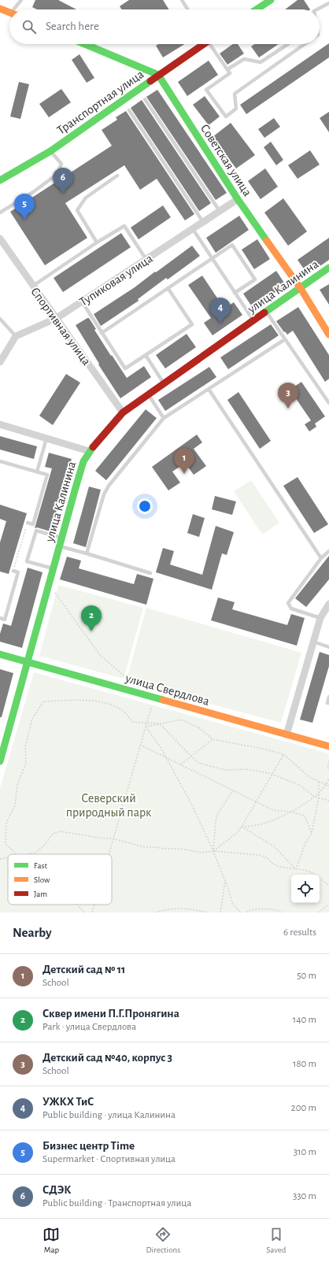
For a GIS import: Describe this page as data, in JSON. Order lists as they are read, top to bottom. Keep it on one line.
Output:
{"streets":{"street":["Транспортная улица","Советская улица","Тупиковая улица","улица Калинина","Спортивная улица","улица Свердлова"]},"crossings":[["Транспортная улица","Советская улица"],["Советская улица","Тупиковая улица"],["Советская улица","улица Калинина"],["Тупиковая улица","Спортивная улица"],["улица Калинина","Спортивная улица"],["улица Калинина","улица Свердлова"]],"parks":["Северский природный парк"],"legend":["Fast","Slow","Jam"],"page":{"search":"Search here","pins":["6","5","4","3","1","2"],"heading":["Nearby","6 results"],"list":[{"mark":"1","name":"Детский сад № 11","note":"School","value":"50 m"},{"mark":"2","name":"Сквер имени П.Г.Пронягина","note":"Park · улица Свердлова","value":"140 m"},{"mark":"3","name":"Детский сад №40, корпус 3","note":"School","value":"180 m"},{"mark":"4","name":"УЖКХ ТиС","note":"Public building · улица Калинина","value":"200 m"},{"mark":"5","name":"Бизнес центр Time","note":"Supermarket · Спортивная улица","value":"310 m"},{"mark":"6","name":"СДЭК","note":"Public building · Транспортная улица","value":"330 m"}],"nav":["Map","Directions","Saved"]}}
